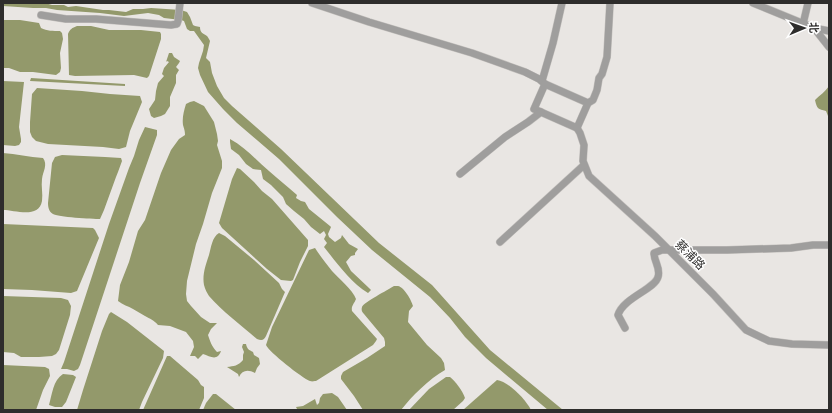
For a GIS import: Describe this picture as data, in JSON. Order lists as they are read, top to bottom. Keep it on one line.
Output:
{"streets":{"street":["蔡浦路"]},"north":"right"}
